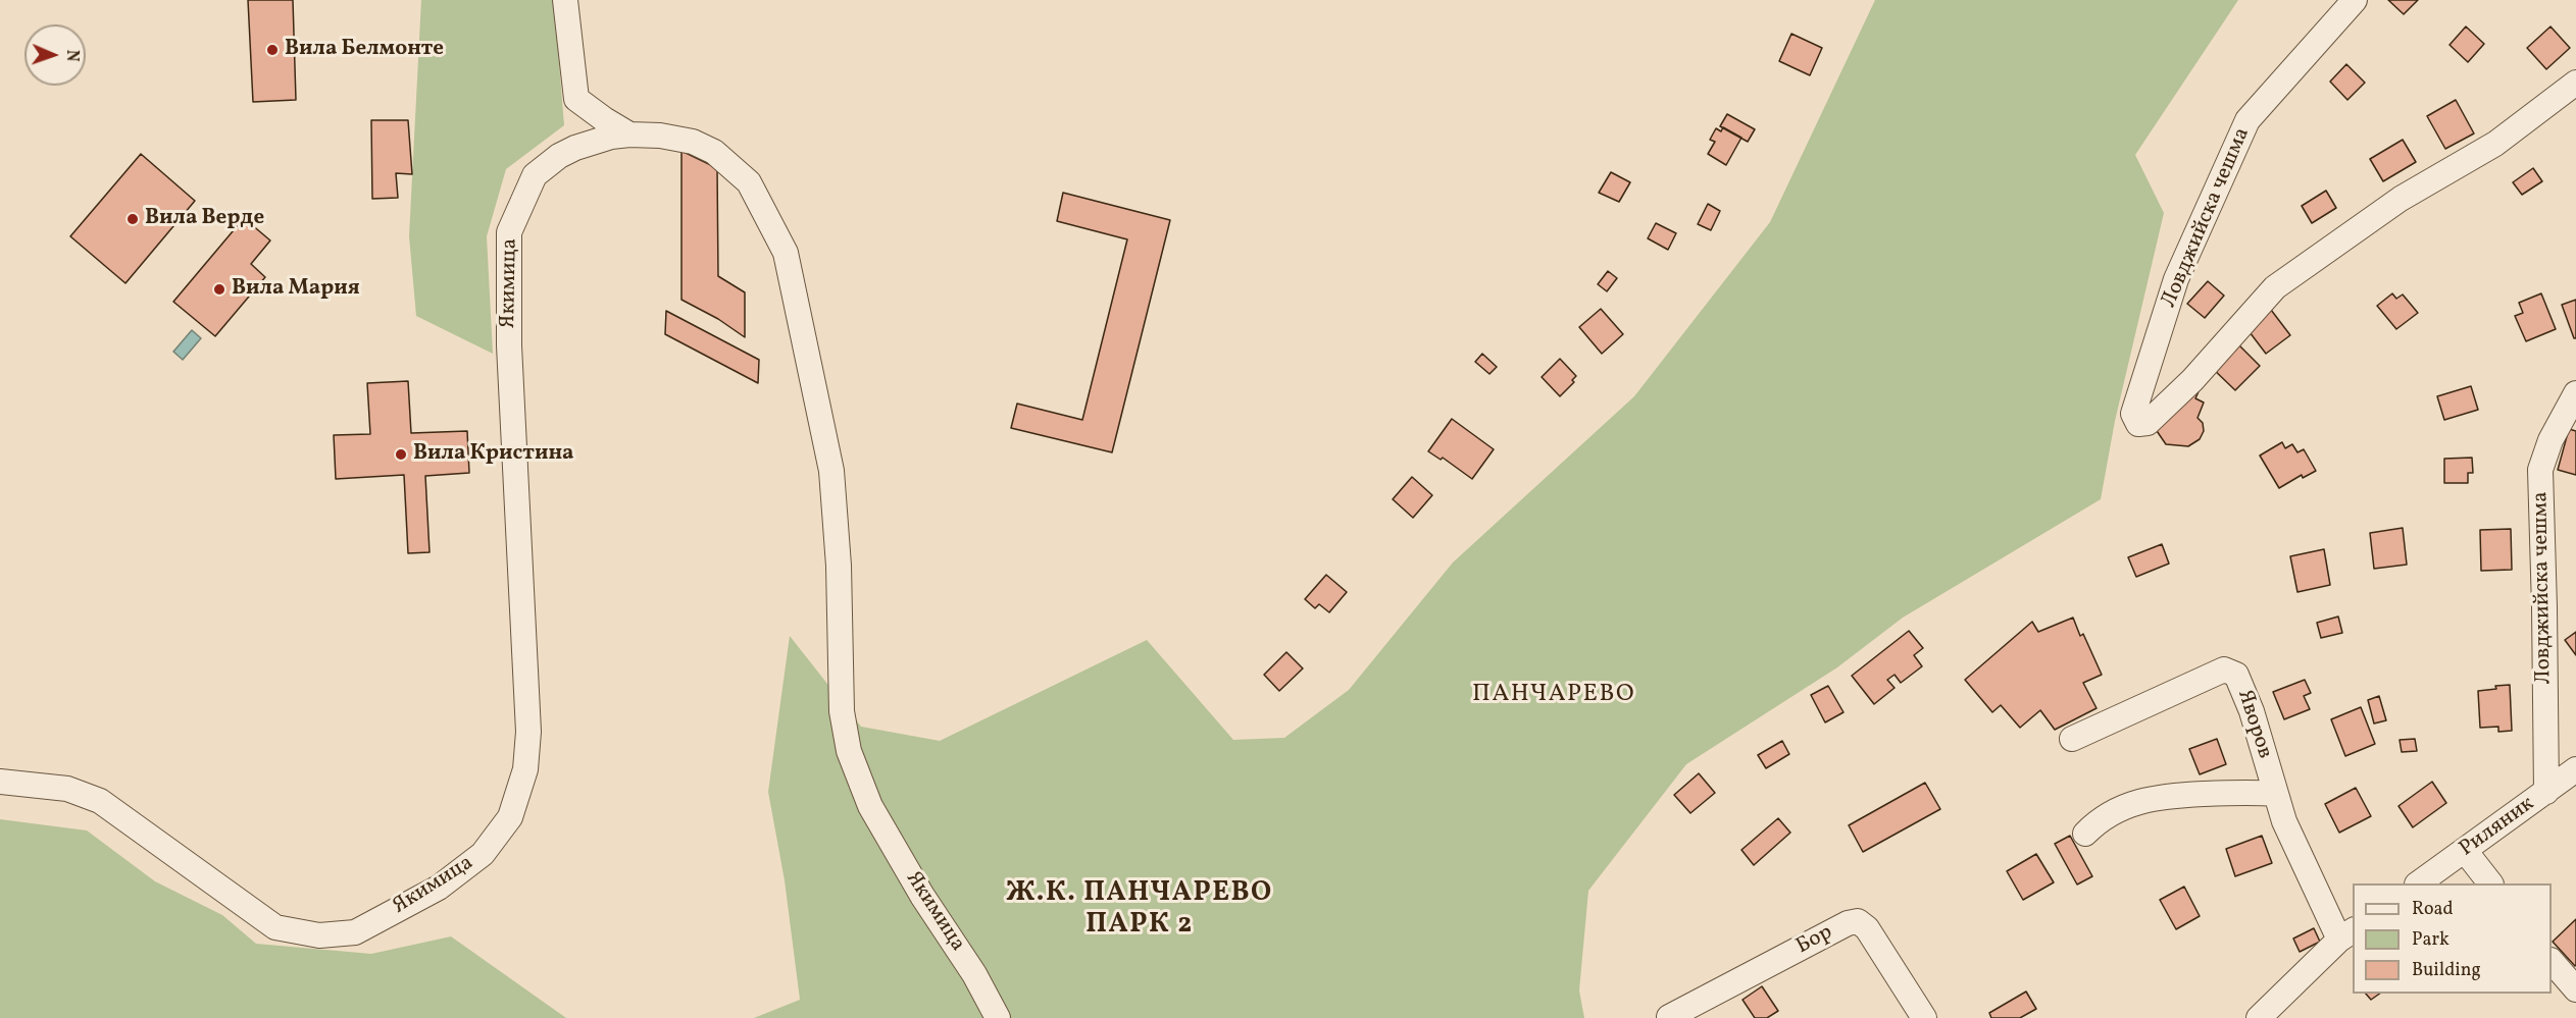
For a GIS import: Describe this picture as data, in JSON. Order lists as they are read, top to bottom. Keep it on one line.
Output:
{"streets":{"street":["Ловджийска чешма","Якимица","Яворов","Риляник","Бор"]},"crossings":[["Ловджийска чешма","Риляник"]],"districts":["ПАНЧАРЕВО","Ж.К. ПАНЧАРЕВО ПАРК 2"],"places":["Вила Белмонте","Вила Верде","Вила Мария","Вила Кристина"],"legend":["Road","Park","Building"],"north":"right"}
